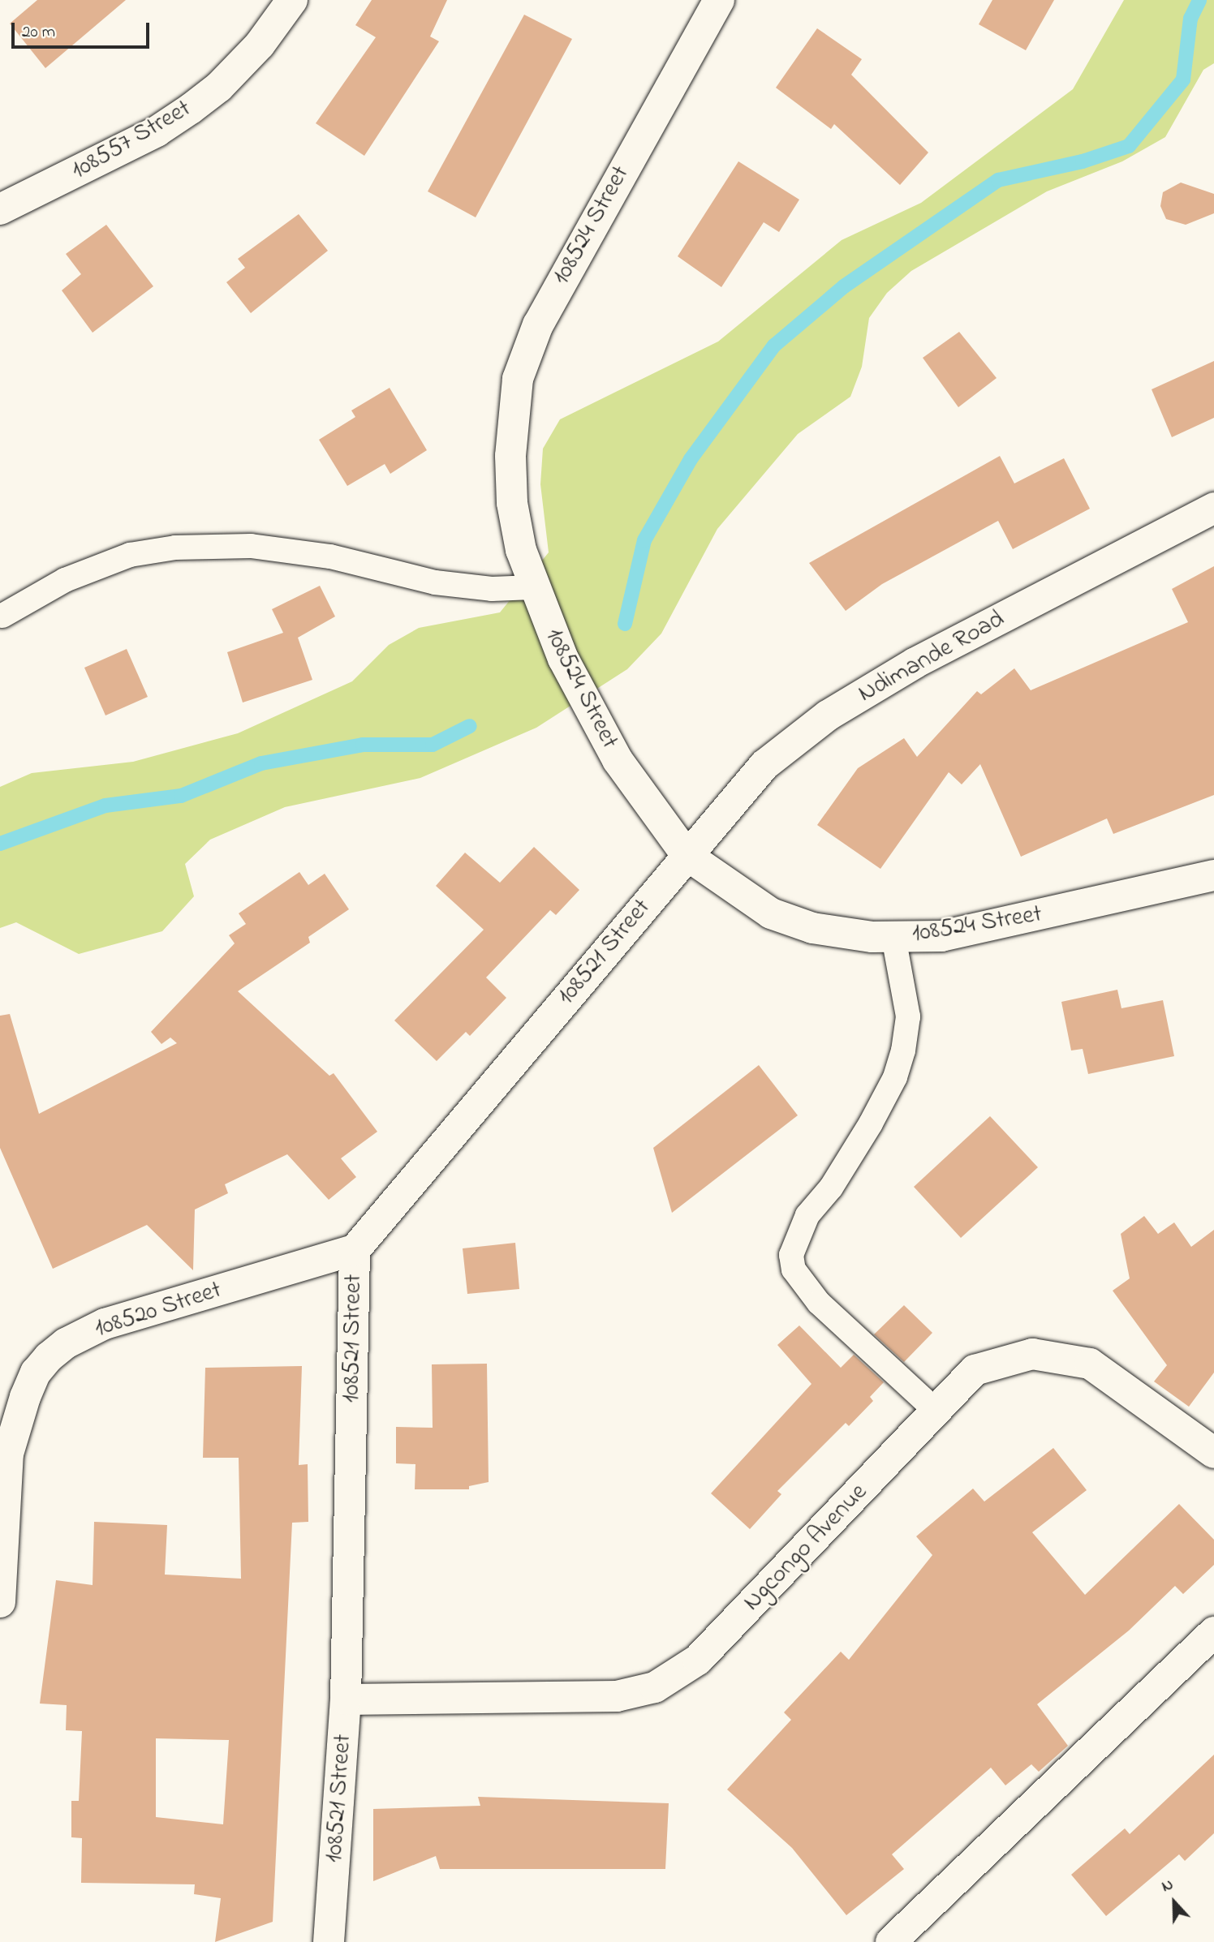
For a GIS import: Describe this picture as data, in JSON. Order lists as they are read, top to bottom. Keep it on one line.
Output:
{"streets":{"street":["108557 Street","108524 Street","Ndimande Road","108521 Street","108520 Street","Ngcongo Avenue"]},"crossings":[["108524 Street","Ndimande Road"],["108524 Street","108521 Street"],["Ndimande Road","108521 Street"],["108521 Street","108520 Street"],["108521 Street","Ngcongo Avenue"]],"scale_bar":"20 m","north":"top"}
